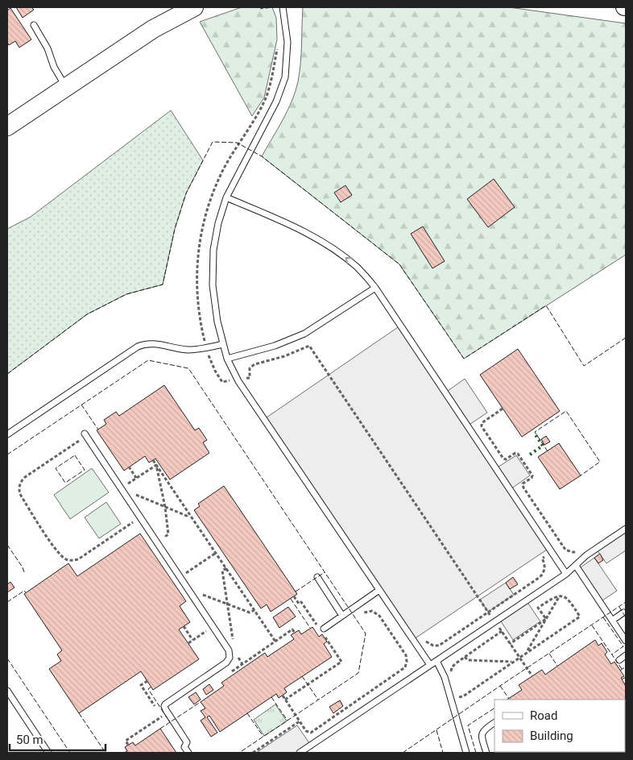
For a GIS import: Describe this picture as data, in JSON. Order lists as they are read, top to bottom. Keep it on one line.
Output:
{"legend":["Road","Building"],"scale_bar":"50 m"}
